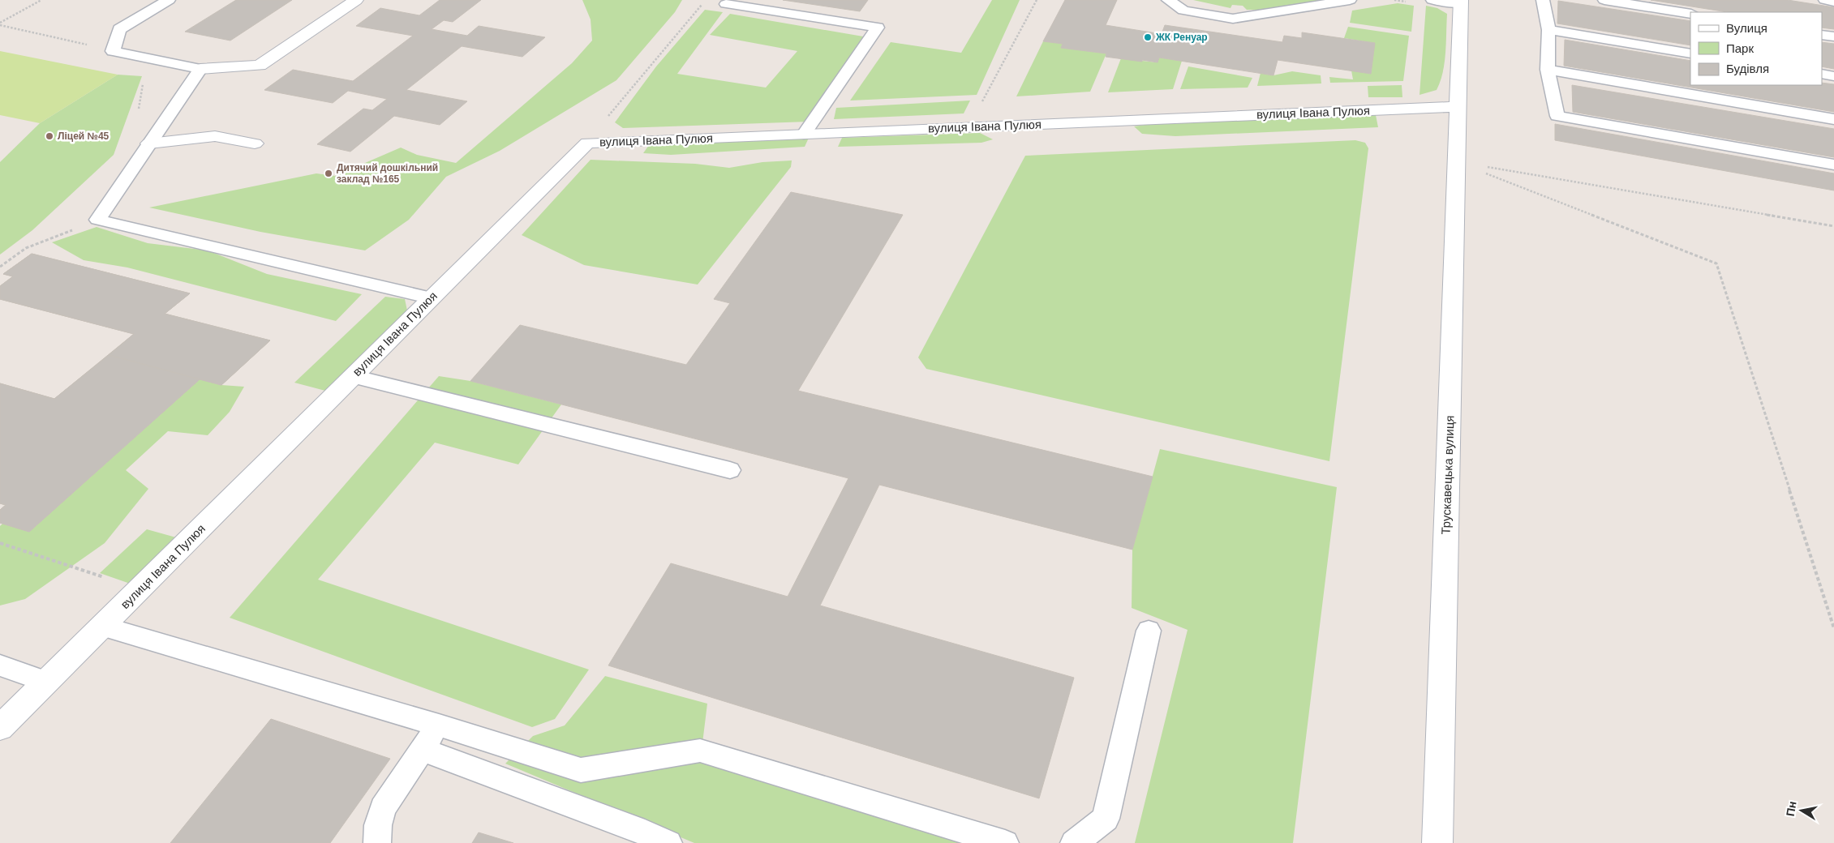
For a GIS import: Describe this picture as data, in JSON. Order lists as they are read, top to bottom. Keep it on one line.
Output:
{"streets":{"street":["вулиця Івана Пулюя","Трускавецька вулиця"]},"crossings":[["вулиця Івана Пулюя","Трускавецька вулиця"]],"places":["ЖК Ренуар","Ліцей №45","Дитячий дошкільний заклад №165"],"legend":["Вулиця","Парк","Будівля"],"north":"left"}
